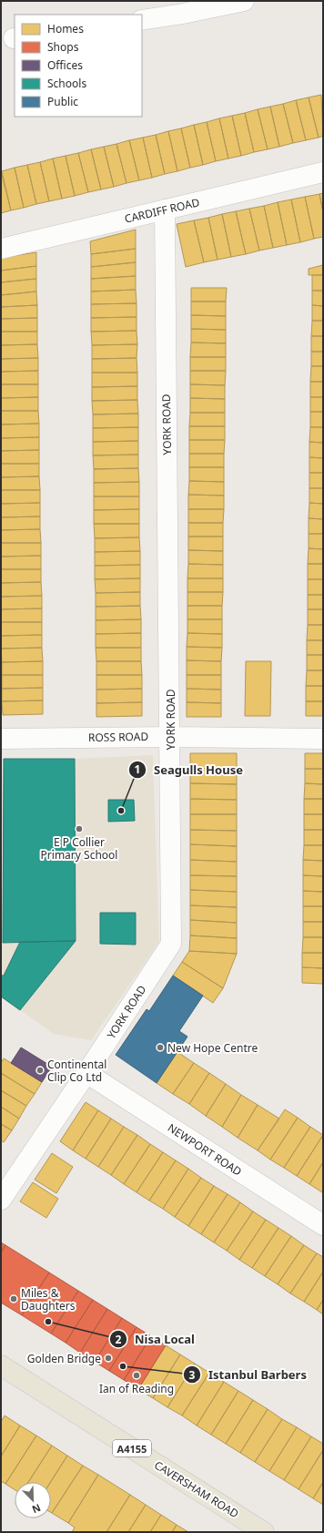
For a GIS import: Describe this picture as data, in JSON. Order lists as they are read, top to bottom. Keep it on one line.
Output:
{"streets":{"main road":["A4155","CAVERSHAM ROAD"],"street":["CARDIFF ROAD","YORK ROAD","ROSS ROAD","NEWPORT ROAD"]},"crossings":[["CARDIFF ROAD","YORK ROAD"],["YORK ROAD","ROSS ROAD"],["YORK ROAD","NEWPORT ROAD"]],"places":["Seagulls House","E P Collier Primary School","New Hope Centre","Continental Clip Co Ltd","Miles & Daughters","Nisa Local","Golden Bridge","Istanbul Barbers","Ian of Reading"],"legend":["Homes","Shops","Offices","Schools","Public"],"north":"bottom right"}
